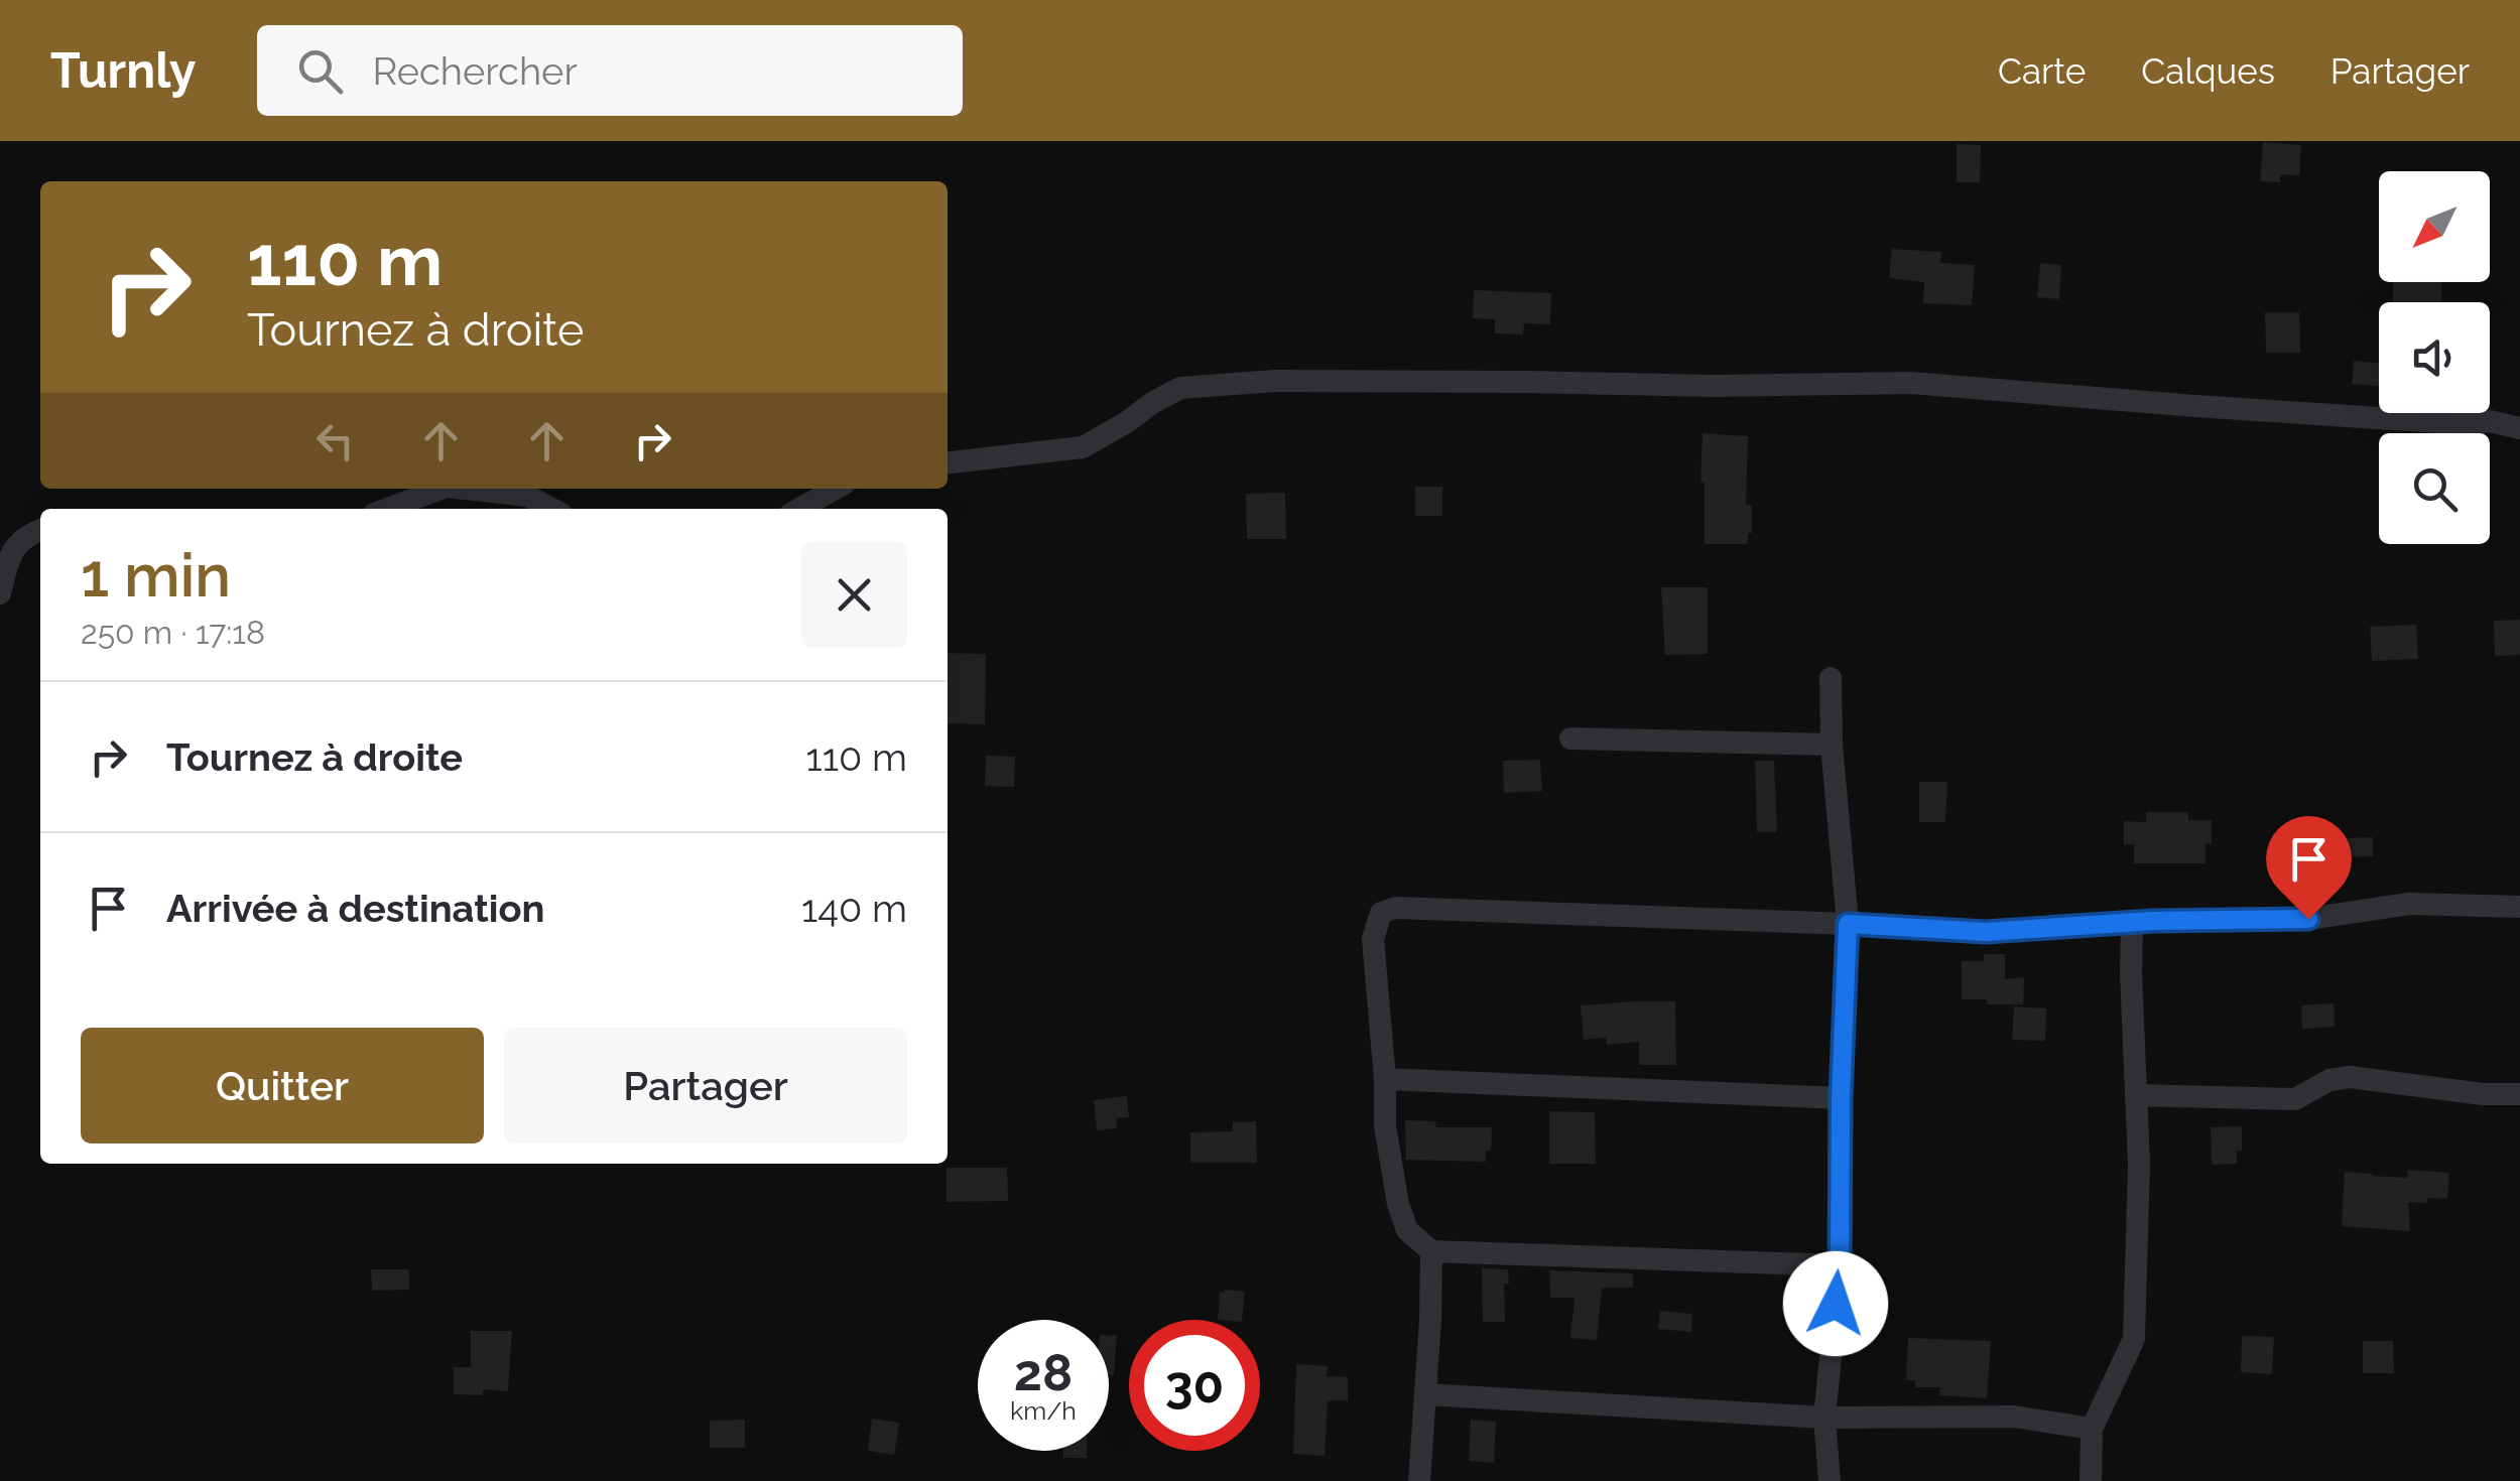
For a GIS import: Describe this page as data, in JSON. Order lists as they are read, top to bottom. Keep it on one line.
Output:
{"north":"bottom left","page":{"header":"Turnly","search":"Rechercher","nav":["Carte","Calques","Partager"],"turn":["110 m","Tournez à droite"],"heading":["1 min","250 m · 17:18"],"list":[{"name":"Tournez à droite","value":"110 m"},{"name":"Arrivée à destination","value":"140 m"}],"buttons":["Quitter","Partager"],"speed":"28 km/h","limit":"30"}}
